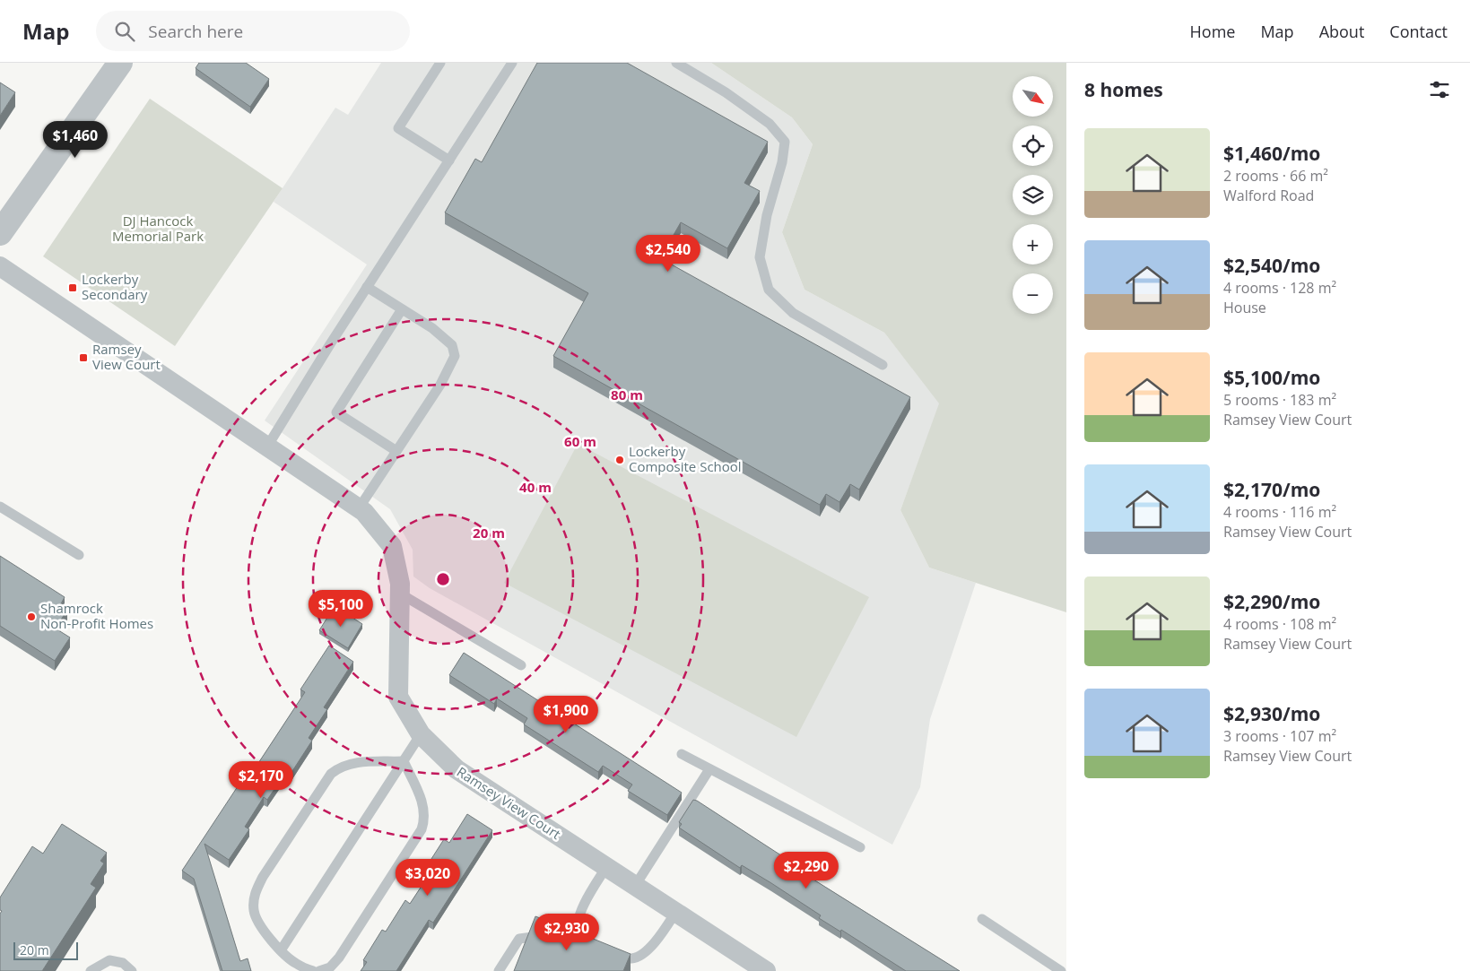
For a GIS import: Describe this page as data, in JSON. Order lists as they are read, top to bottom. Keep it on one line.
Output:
{"streets":{"street":["Ramsey View Court"]},"parks":["DJ Hancock Memorial Park"],"places":{"transit":["Lockerby Secondary","Ramsey View Court"],"other":["Lockerby Composite School","Shamrock Non-Profit Homes"]},"scale_bar":"20 m","north":"bottom right","page":{"header":"Map","search":"Search here","nav":["Home","Map","About","Contact"],"heading":"8 homes","map_buttons":["+","−"],"list":[{"name":"$1,460/mo","note":"2 rooms · 66 m² · Walford Road"},{"name":"$2,540/mo","note":"4 rooms · 128 m² · House"},{"name":"$5,100/mo","note":"5 rooms · 183 m² · Ramsey View Court"},{"name":"$2,170/mo","note":"4 rooms · 116 m² · Ramsey View Court"},{"name":"$2,290/mo","note":"4 rooms · 108 m² · Ramsey View Court"},{"name":"$2,930/mo","note":"3 rooms · 107 m² · Ramsey View Court"}],"price":["$1,460","$2,540","$5,100","$1,900","$2,170","$2,290","$3,020","$2,930"],"scale":"20 m"},"rings":["80 m","60 m","40 m","20 m"]}
